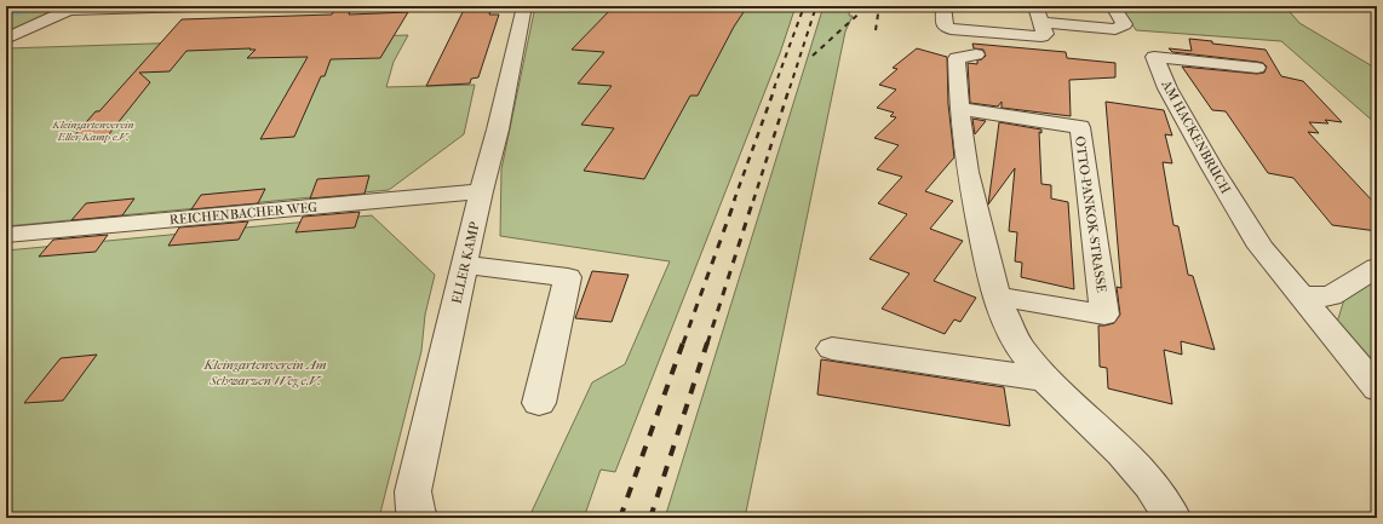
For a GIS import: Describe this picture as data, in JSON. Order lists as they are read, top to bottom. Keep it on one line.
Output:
{"streets":{"street":["AM HACKENBRUCH","REICHENBACHER WEG","OTTO-PANKOK-STRASSE","ELLER KAMP"]},"crossings":[["REICHENBACHER WEG","ELLER KAMP"]],"parks":["Kleingartenverein Eller Kamp e.V.","Kleingartenverein Am Schwarzen Weg e.V."]}
